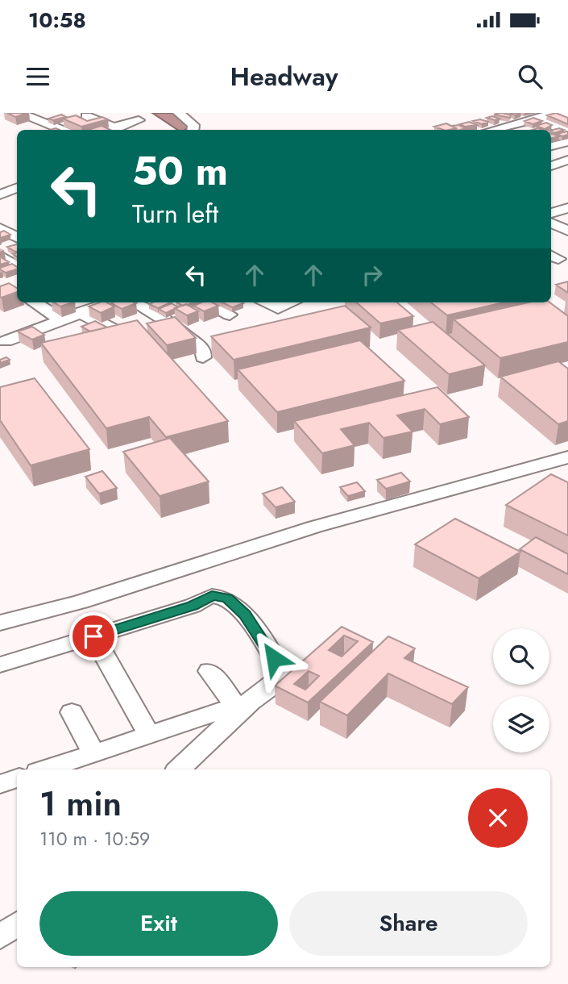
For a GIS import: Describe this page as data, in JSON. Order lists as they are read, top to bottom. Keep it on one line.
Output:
{"page":{"status":"10:58","header":"Headway","turn":["50 m","Turn left"],"heading":["1 min","110 m · 10:59"],"buttons":["Exit","Share"]}}
